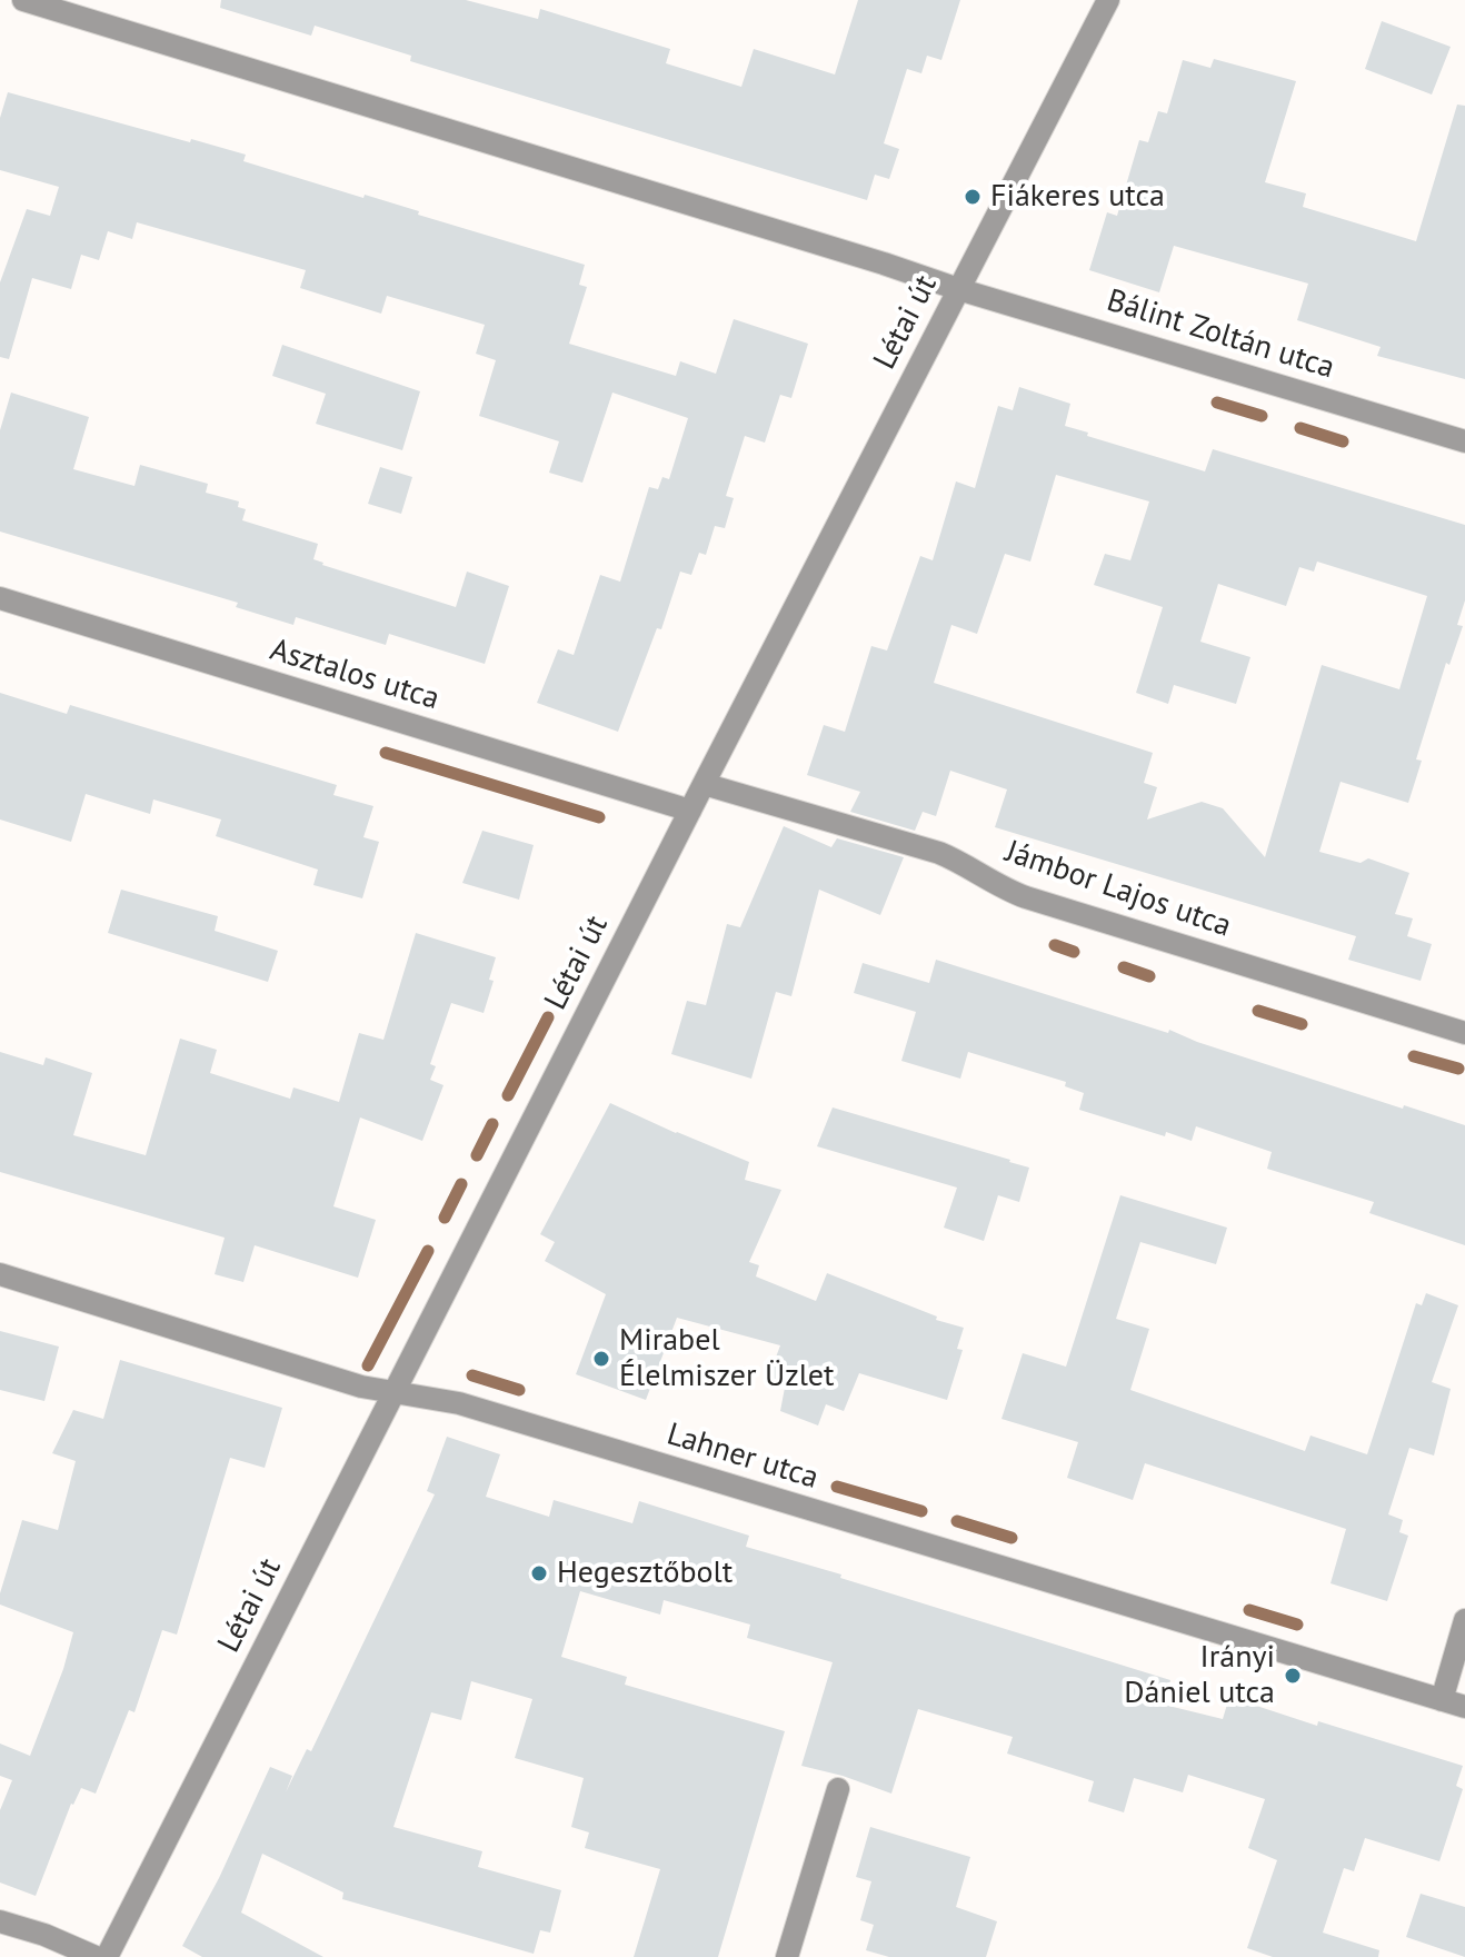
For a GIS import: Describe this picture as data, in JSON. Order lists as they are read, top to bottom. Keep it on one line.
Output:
{"streets":{"street":["Létai út","Bálint Zoltán utca","Asztalos utca","Jámbor Lajos utca","Lahner utca"]},"crossings":[["Létai út","Bálint Zoltán utca"],["Létai út","Asztalos utca"],["Létai út","Jámbor Lajos utca"],["Létai út","Lahner utca"]],"places":["Fiákeres utca","Mirabel Élelmiszer Üzlet","Hegesztőbolt","Irányi Dániel utca"]}
